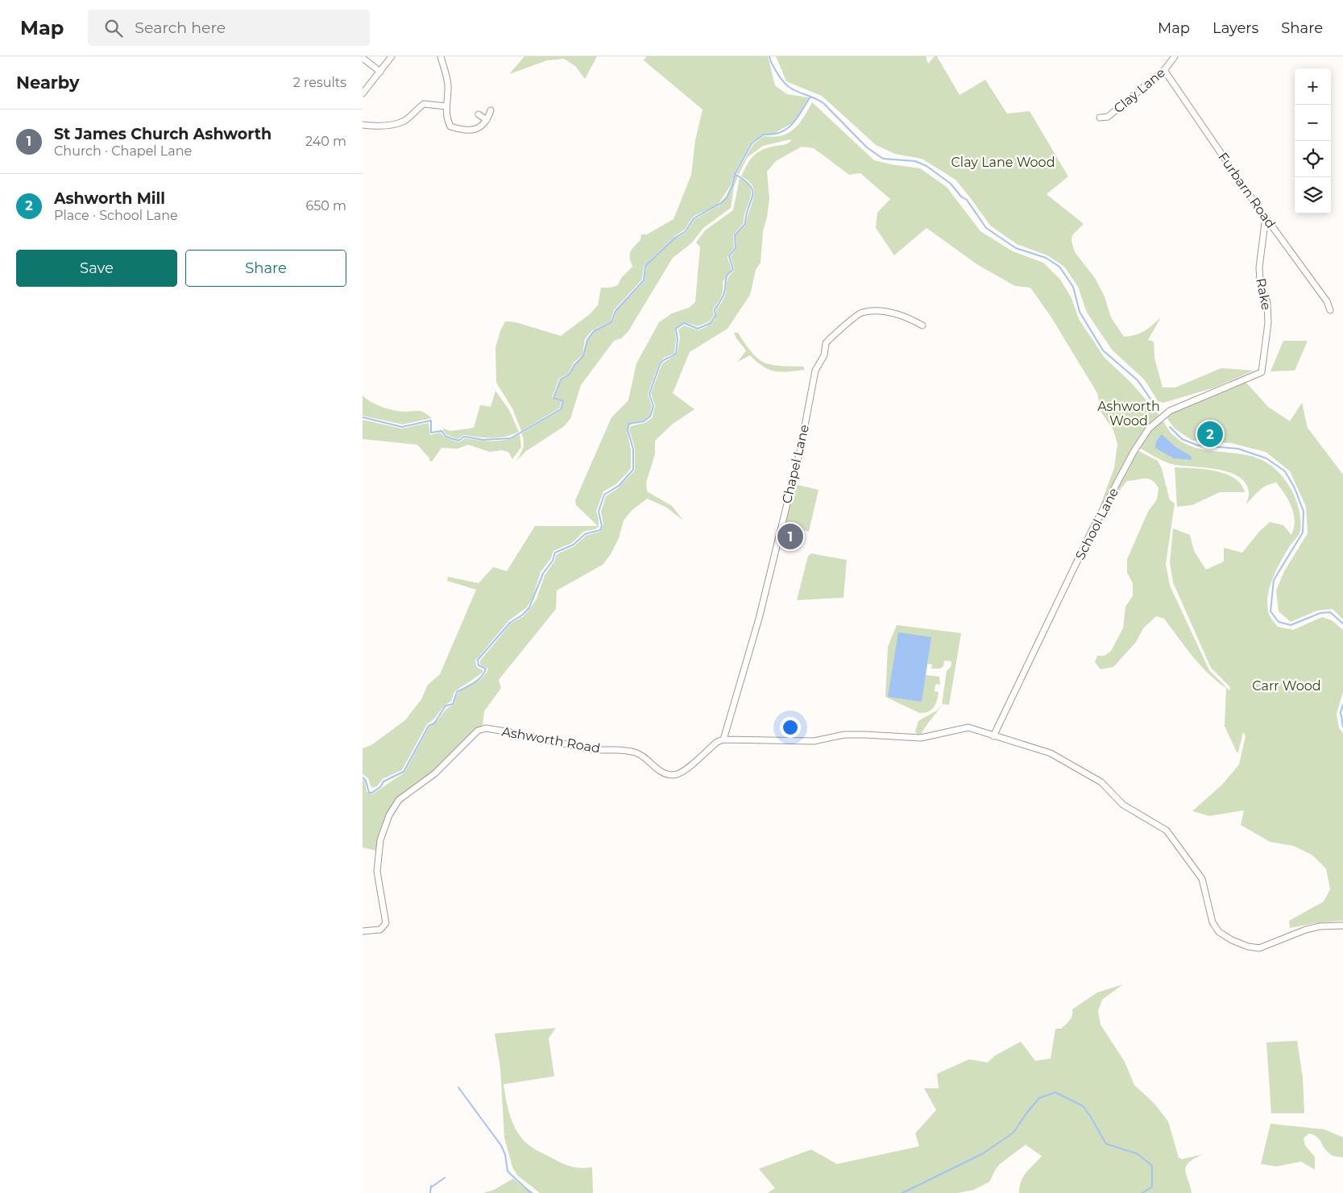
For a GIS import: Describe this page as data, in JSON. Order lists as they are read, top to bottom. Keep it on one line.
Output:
{"streets":{"street":["Clay Lane","Furbarn Road","Rake","Chapel Lane","School Lane","Ashworth Road"]},"crossings":[["Clay Lane","Furbarn Road"],["Furbarn Road","Rake"],["Rake","School Lane"],["Chapel Lane","Ashworth Road"]],"parks":["Clay Lane Wood","Ashworth Wood","Carr Wood"],"page":{"header":"Map","search":"Search here","nav":["Map","Layers","Share"],"heading":["Nearby","2 results"],"map_buttons":["+","−"],"list":[{"mark":"1","name":"St James Church Ashworth","note":"Church · Chapel Lane","value":"240 m"},{"mark":"2","name":"Ashworth Mill","note":"Place · School Lane","value":"650 m"}],"buttons":["Save","Share"],"pins":["2","1"]}}
